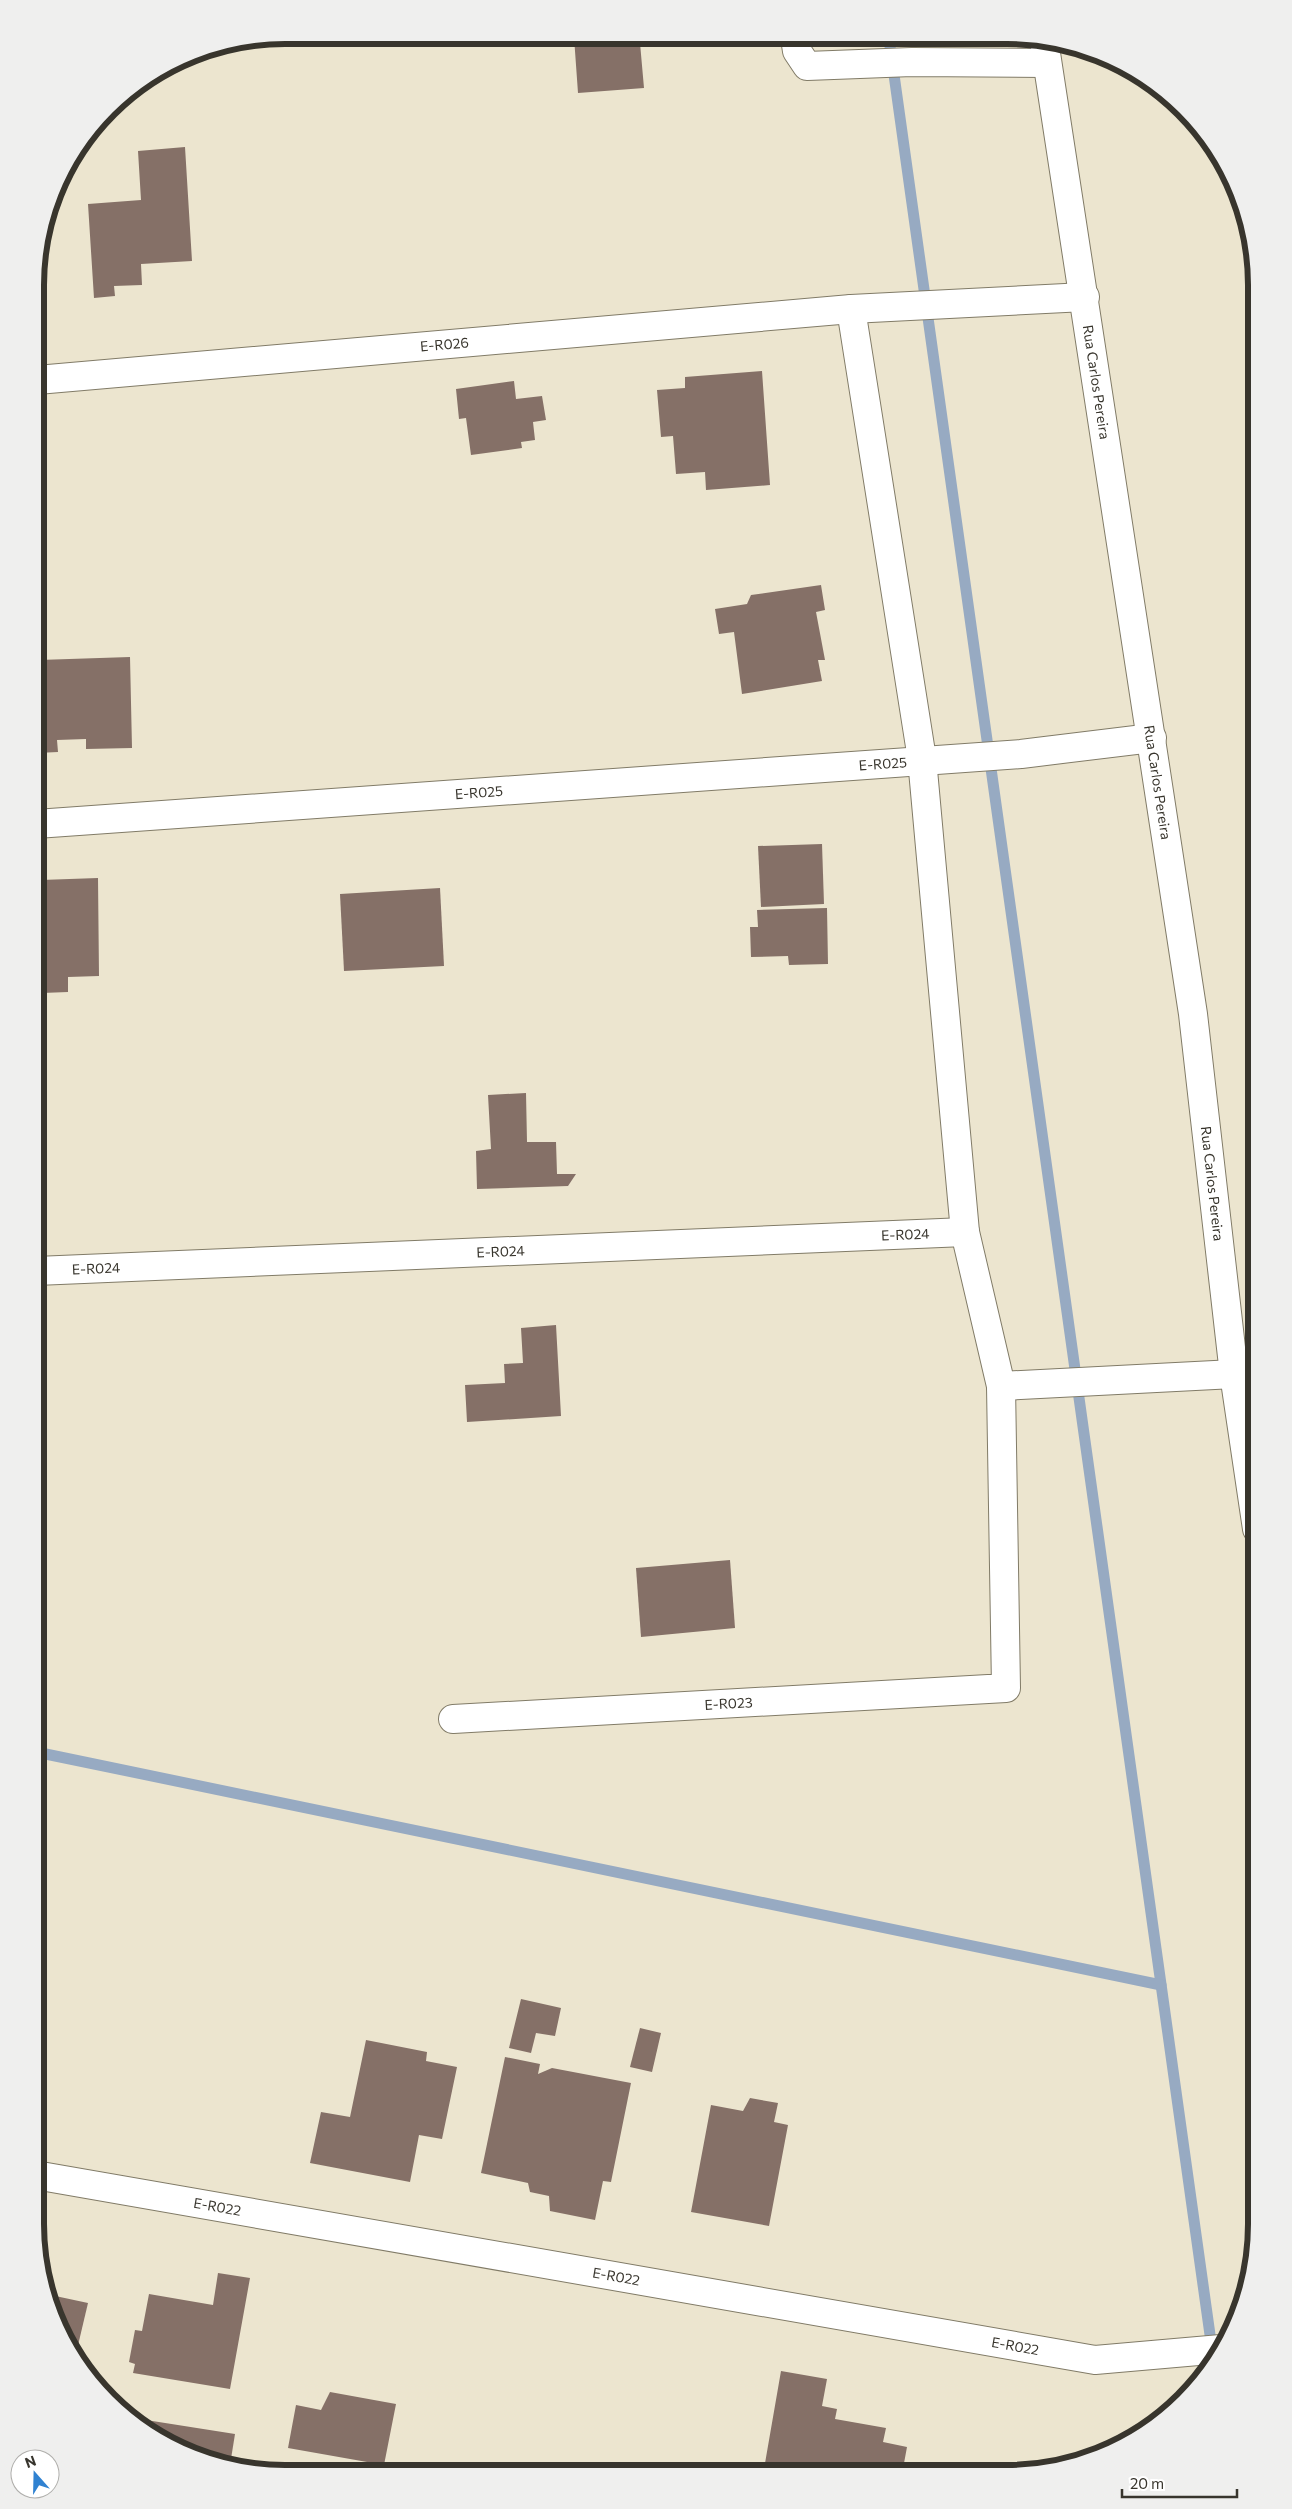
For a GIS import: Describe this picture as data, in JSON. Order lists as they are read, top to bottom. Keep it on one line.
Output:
{"streets":{"street":["E-R026","Rua Carlos Pereira","E-R025","E-R024","E-R023","E-R022"]},"crossings":[["E-R026","Rua Carlos Pereira"],["Rua Carlos Pereira","E-R025"]],"scale_bar":"20 m","north":"top"}
